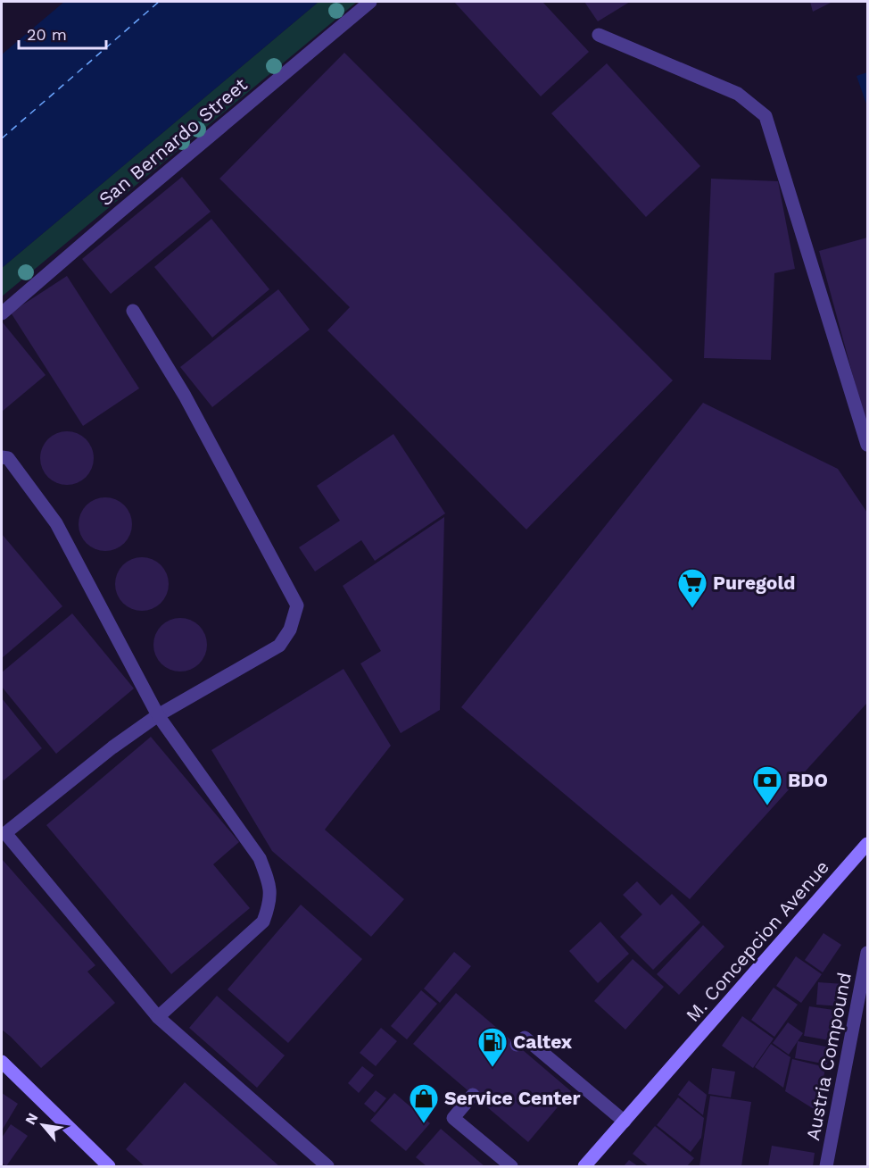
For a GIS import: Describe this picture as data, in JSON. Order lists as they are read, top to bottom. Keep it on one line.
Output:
{"streets":{"main road":["M. Concepcion Avenue"],"street":["San Bernardo Street","Austria Compound"]},"places":{"supermarket":["Puregold"],"bank":["BDO"],"fuel station":["Caltex"],"shop":["Service Center"]},"scale_bar":"20 m","north":"top left"}
